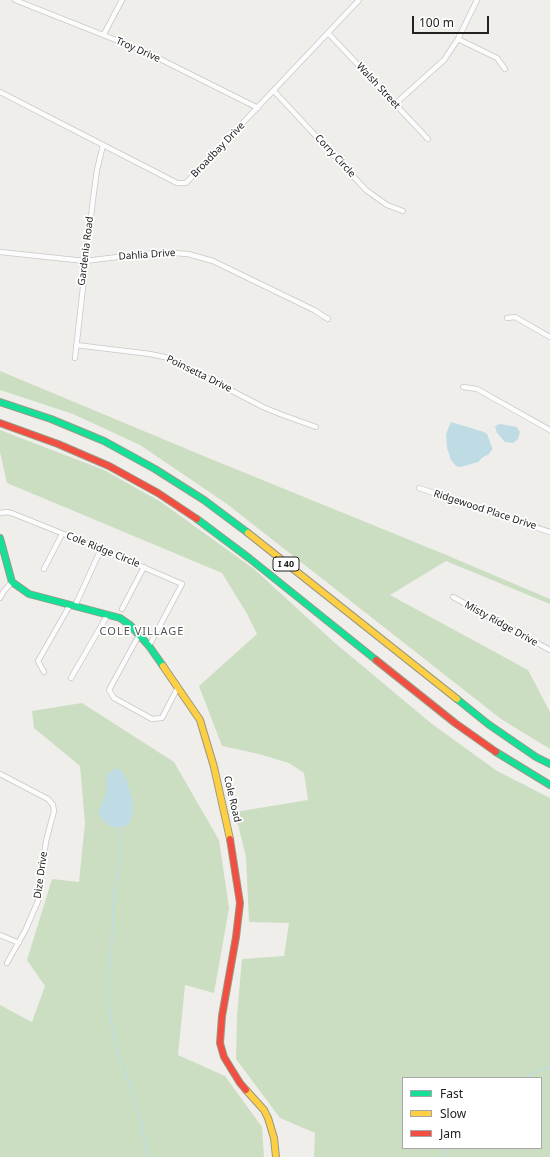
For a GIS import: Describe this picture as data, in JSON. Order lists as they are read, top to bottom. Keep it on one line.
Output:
{"streets":{"main road":["I 40","Cole Road"],"street":["Troy Drive","Walsh Street","Broadbay Drive","Corry Circle","Gardenia Road","Dahlia Drive","Poinsetta Drive","Ridgewood Place Drive","Cole Ridge Circle","Misty Ridge Drive","Dize Drive"]},"crossings":[["Troy Drive","Broadbay Drive"],["Walsh Street","Broadbay Drive"],["Broadbay Drive","Corry Circle"],["Broadbay Drive","Gardenia Road"],["Gardenia Road","Dahlia Drive"],["Gardenia Road","Poinsetta Drive"],["Cole Ridge Circle","Cole Road"]],"districts":["COLE VILLAGE"],"legend":["Fast","Slow","Jam"],"scale_bar":"100 m"}
